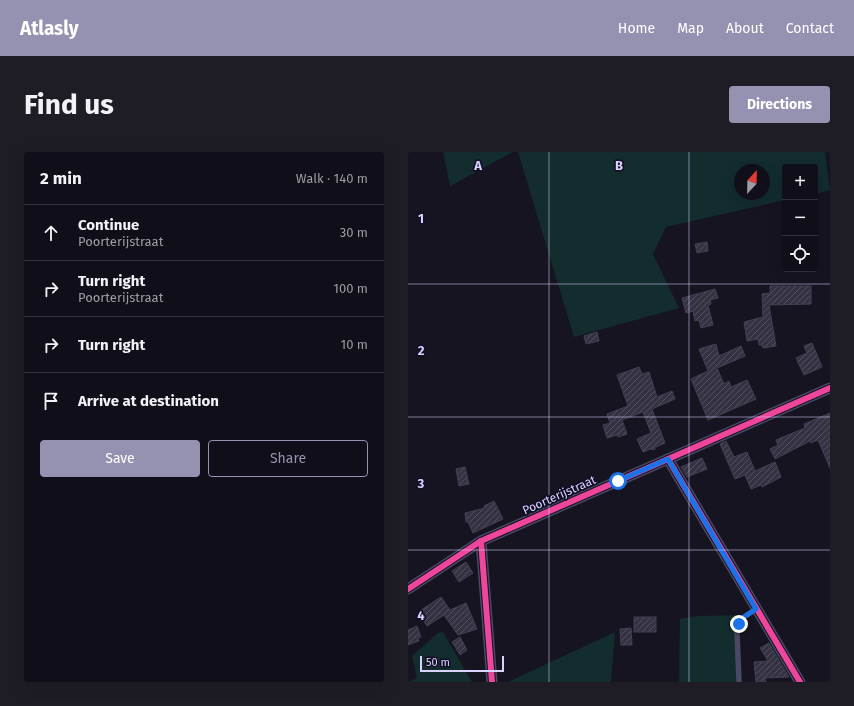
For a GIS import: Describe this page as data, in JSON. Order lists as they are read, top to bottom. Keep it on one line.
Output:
{"streets":{"street":["Poorterijstraat"]},"scale_bar":"50 m","north":"top","page":{"header":"Atlasly","nav":["Home","Map","About","Contact"],"buttons":["Directions",["Save","Share"]],"title":"Find us","heading":["2 min","Walk · 140 m"],"map_buttons":["+","−"],"list":[["Continue","Poorterijstraat","30 m"],["Turn right","Poorterijstraat","100 m"],["Turn right","10 m"],"Arrive at destination"],"scale":"50 m"},"grid":{"columns":["A","B"],"rows":["1","2","3","4"]}}
